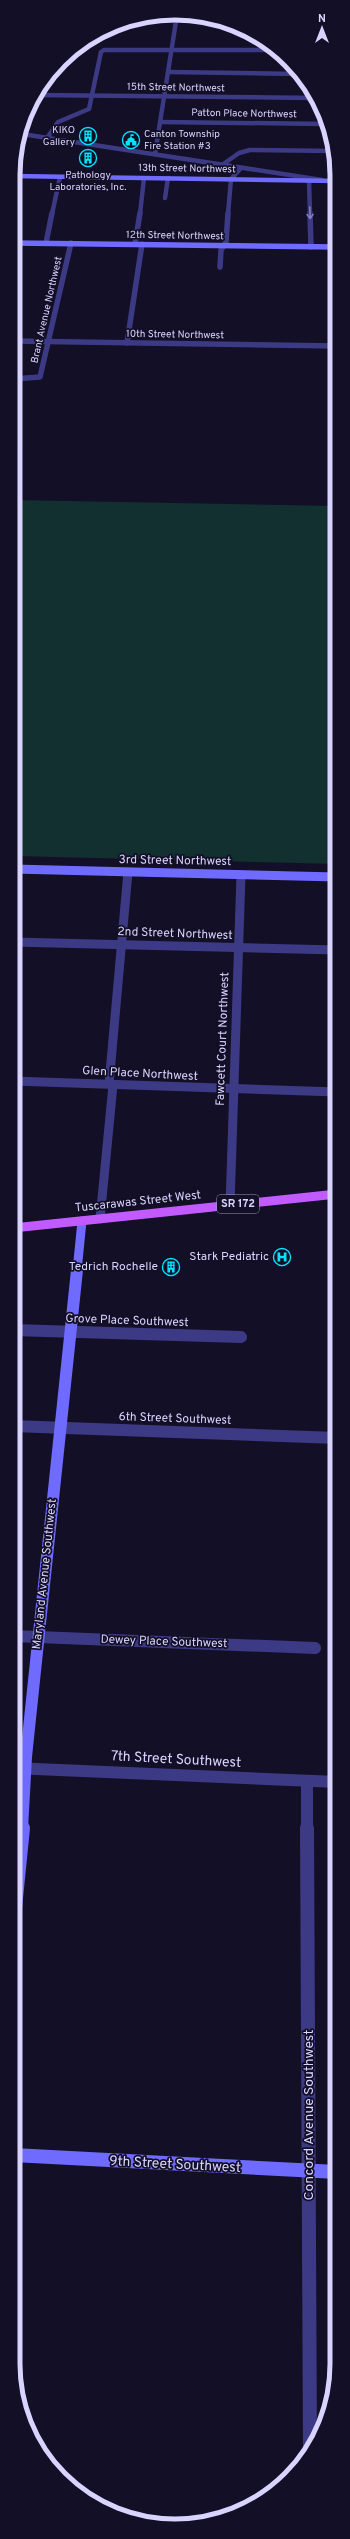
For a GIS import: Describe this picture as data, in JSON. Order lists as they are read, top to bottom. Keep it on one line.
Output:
{"streets":{"main road":["Tuscarawas Street West","SR 172"],"street":["15th Street Northwest","Patton Place Northwest","13th Street Northwest","12th Street Northwest","Brant Avenue Northwest","10th Street Northwest","3rd Street Northwest","2nd Street Northwest","Fawcett Court Northwest","Glen Place Northwest","Grove Place Southwest","6th Street Southwest","Maryland Avenue Southwest","Dewey Place Southwest","7th Street Southwest","Concord Avenue Southwest","9th Street Southwest"]},"crossings":[["12th Street Northwest","Brant Avenue Northwest"],["Brant Avenue Northwest","10th Street Northwest"],["3rd Street Northwest","Fawcett Court Northwest"],["2nd Street Northwest","Fawcett Court Northwest"],["Fawcett Court Northwest","Glen Place Northwest"],["Fawcett Court Northwest","Tuscarawas Street West"],["Tuscarawas Street West","Maryland Avenue Southwest"],["Grove Place Southwest","Maryland Avenue Southwest"],["6th Street Southwest","Maryland Avenue Southwest"],["Maryland Avenue Southwest","Dewey Place Southwest"],["7th Street Southwest","Concord Avenue Southwest"],["Concord Avenue Southwest","9th Street Southwest"]],"places":{"building":["KIKO Gallery","Pathology Laboratories, Inc.","Tedrich Rochelle"],"public building":["Canton Township Fire Station #3"],"hospital":["Stark Pediatric"]},"north":"top"}
